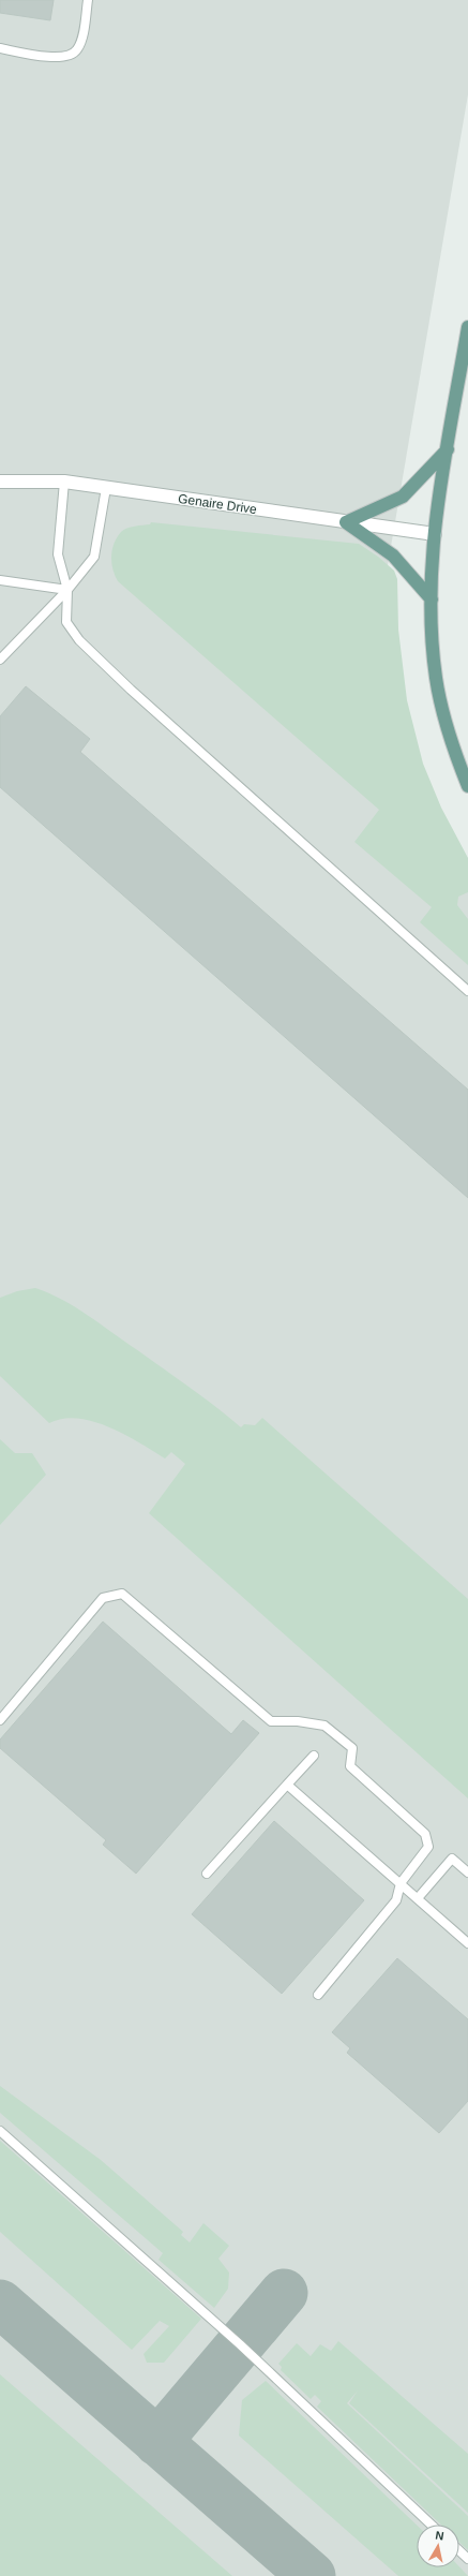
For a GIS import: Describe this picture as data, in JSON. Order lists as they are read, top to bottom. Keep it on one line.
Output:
{"streets":{"street":["Genaire Drive"]},"north":"top"}
